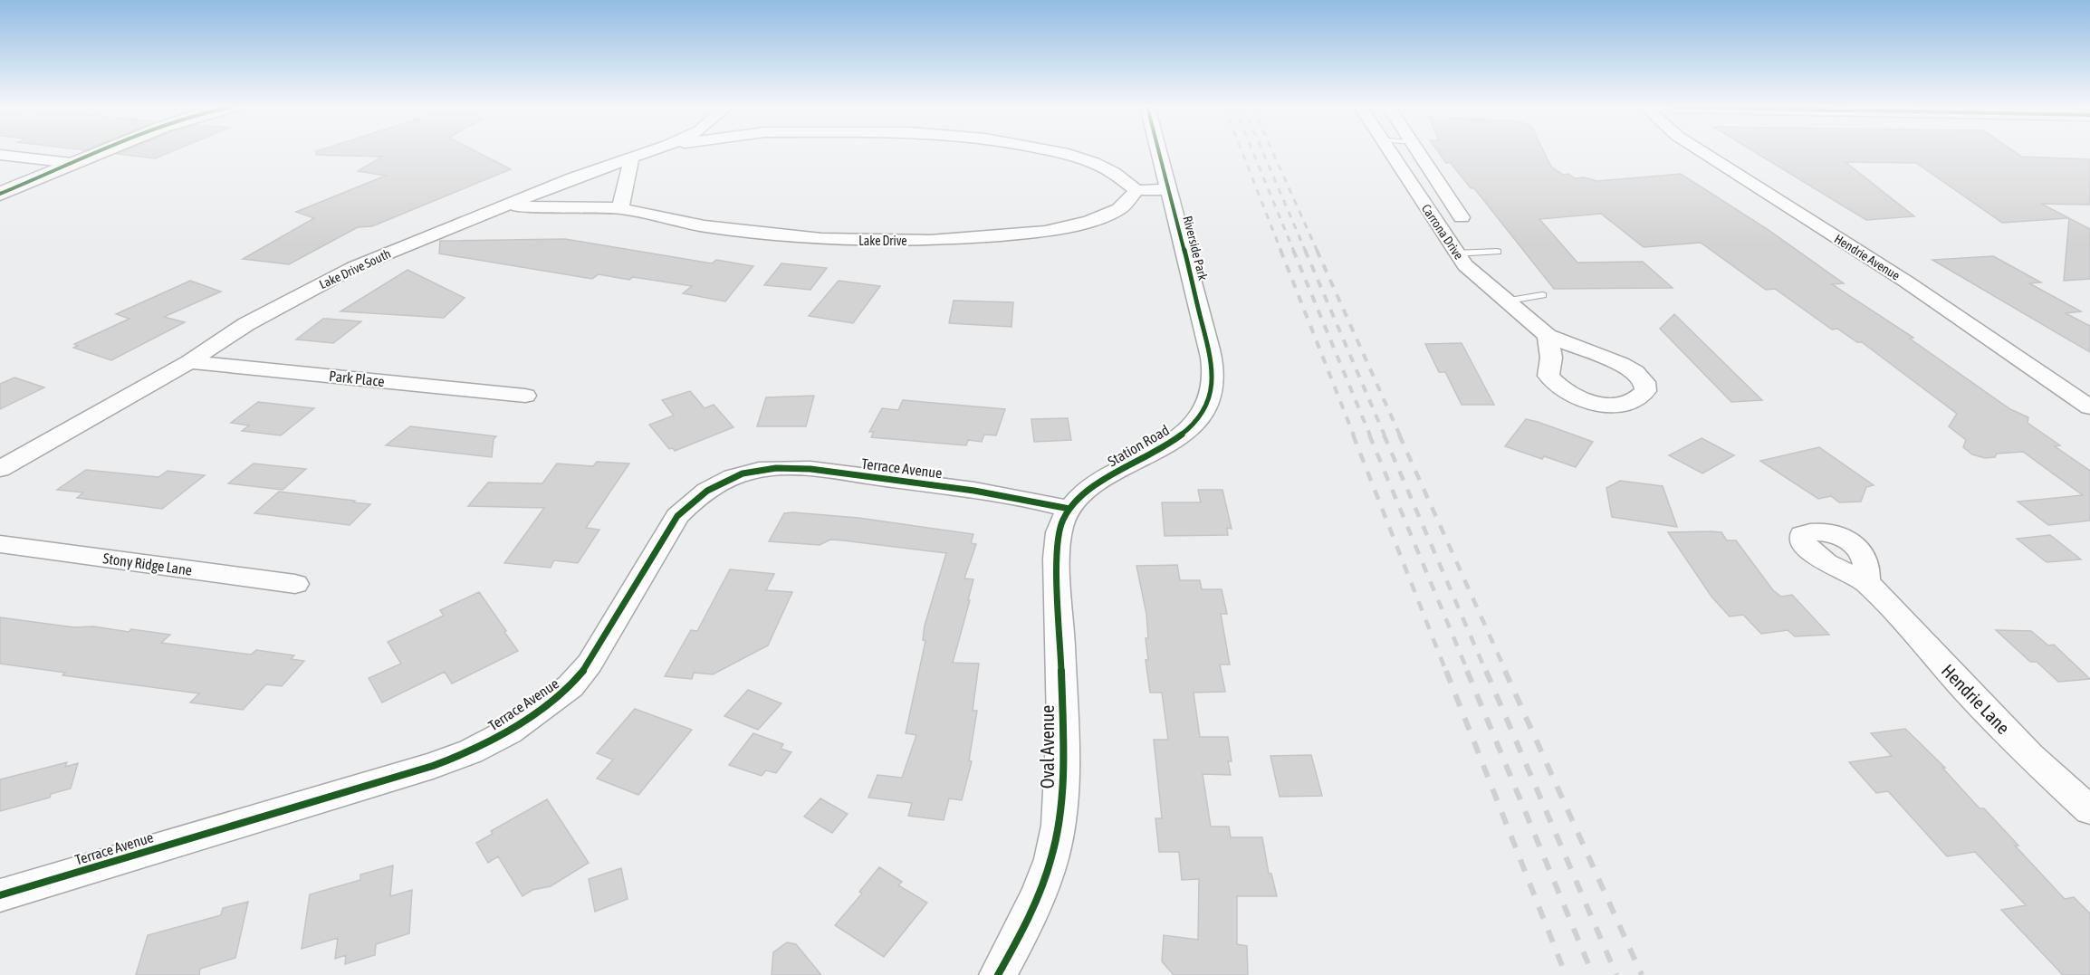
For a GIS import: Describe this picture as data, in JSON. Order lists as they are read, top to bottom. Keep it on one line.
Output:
{"streets":{"street":["Carrona Drive","Lake Drive","Riverside Park","Hendrie Avenue","Lake Drive South","Park Place","Station Road","Terrace Avenue","Stony Ridge Lane","Hendrie Lane","Oval Avenue"]},"crossings":[["Lake Drive","Lake Drive South"],["Riverside Park","Station Road"],["Lake Drive South","Park Place"],["Station Road","Terrace Avenue"],["Station Road","Oval Avenue"],["Terrace Avenue","Oval Avenue"]]}
